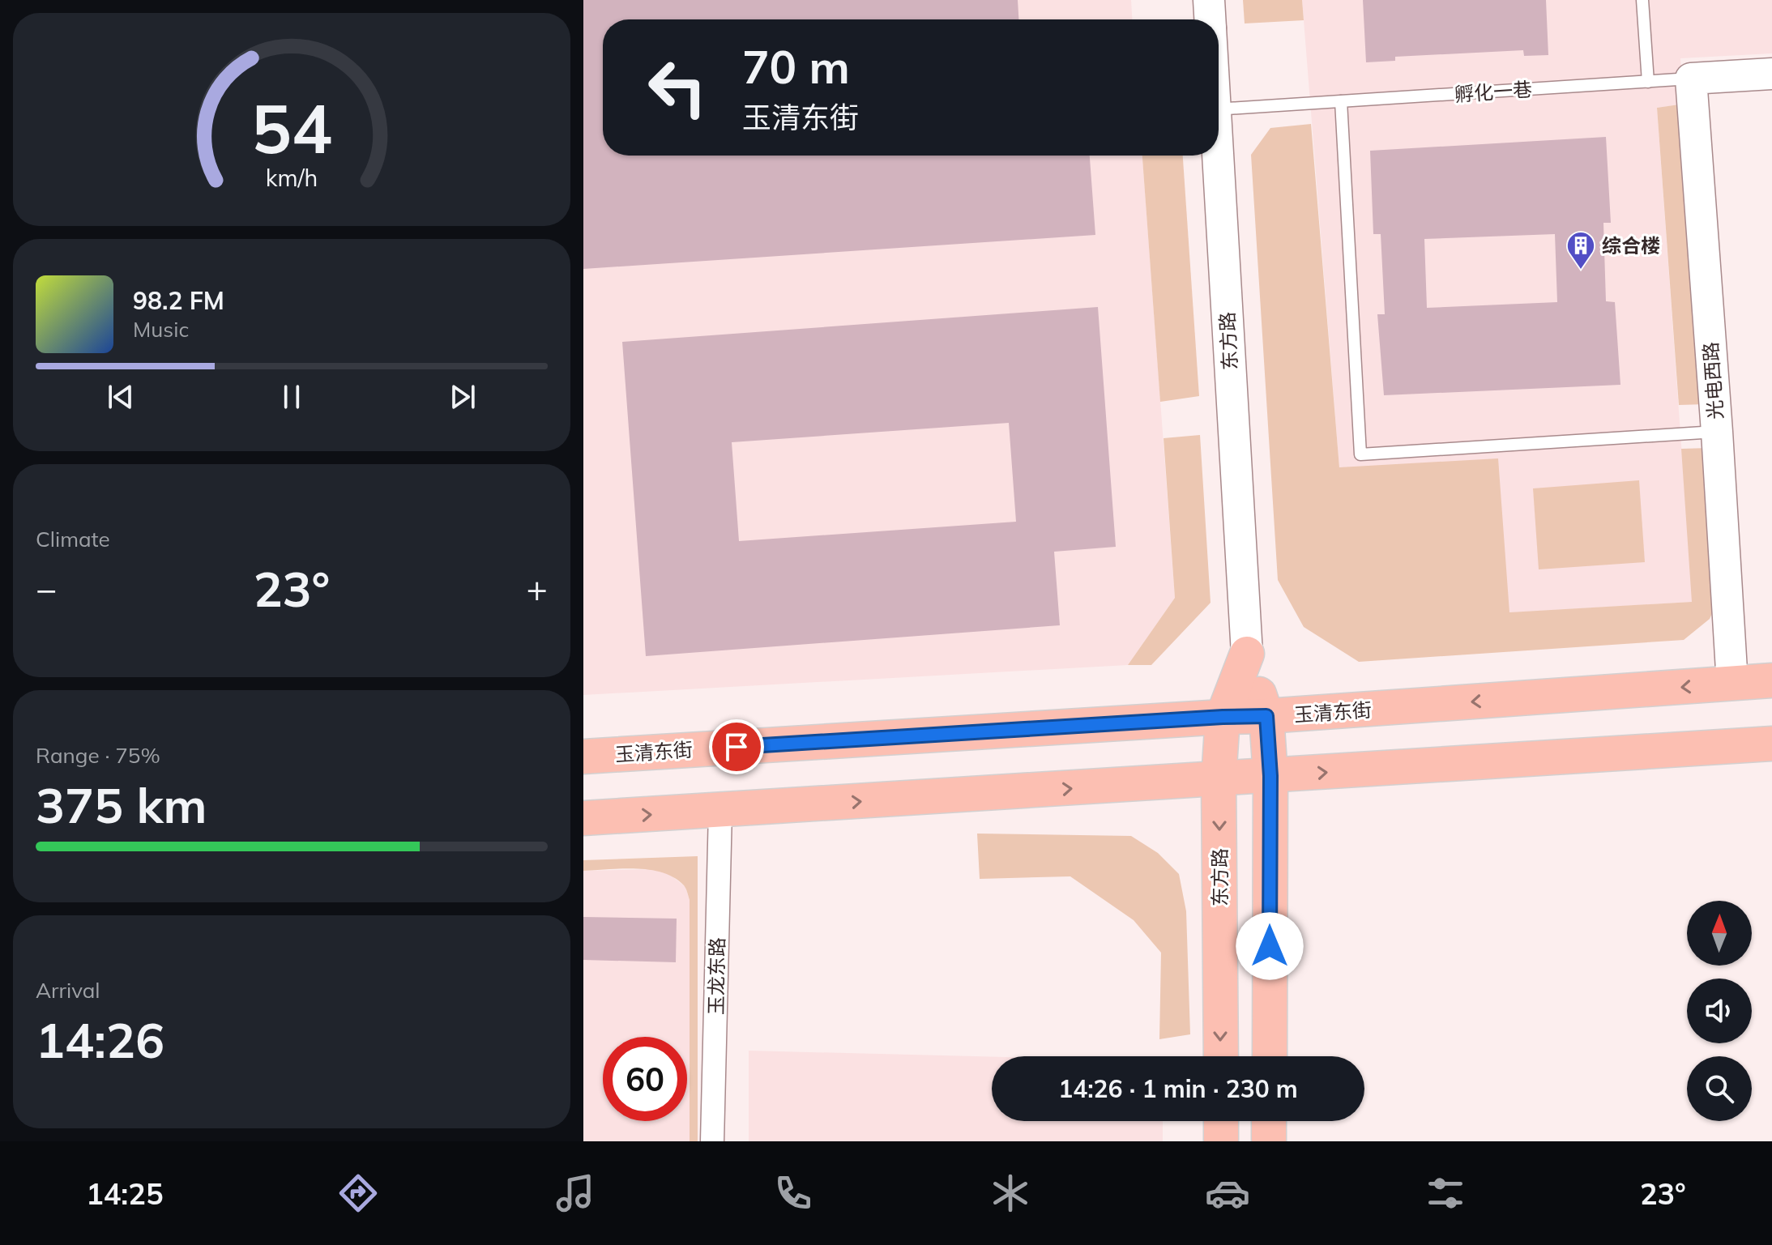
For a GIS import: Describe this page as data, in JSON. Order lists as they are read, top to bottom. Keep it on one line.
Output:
{"streets":{"main road":["东方路","玉清东街"],"street":["孵化一巷","光电西路","玉龙东路"]},"crossings":[["孵化一巷","光电西路"],["东方路","玉清东街"],["光电西路","玉清东街"]],"places":{"building":["综合楼"]},"north":"top","page":{"turn":["70 m","玉清东街"],"song":["98.2 FM","Music"],"tile":["Climate",["Range · 75%","375 km"],["Arrival","14:26"]],"heat":["−","23°","+"],"limit":"60","trip":"14:26 · 1 min · 230 m","tabs":["14:25","23°"],"gauge":["54","km/h"]}}
